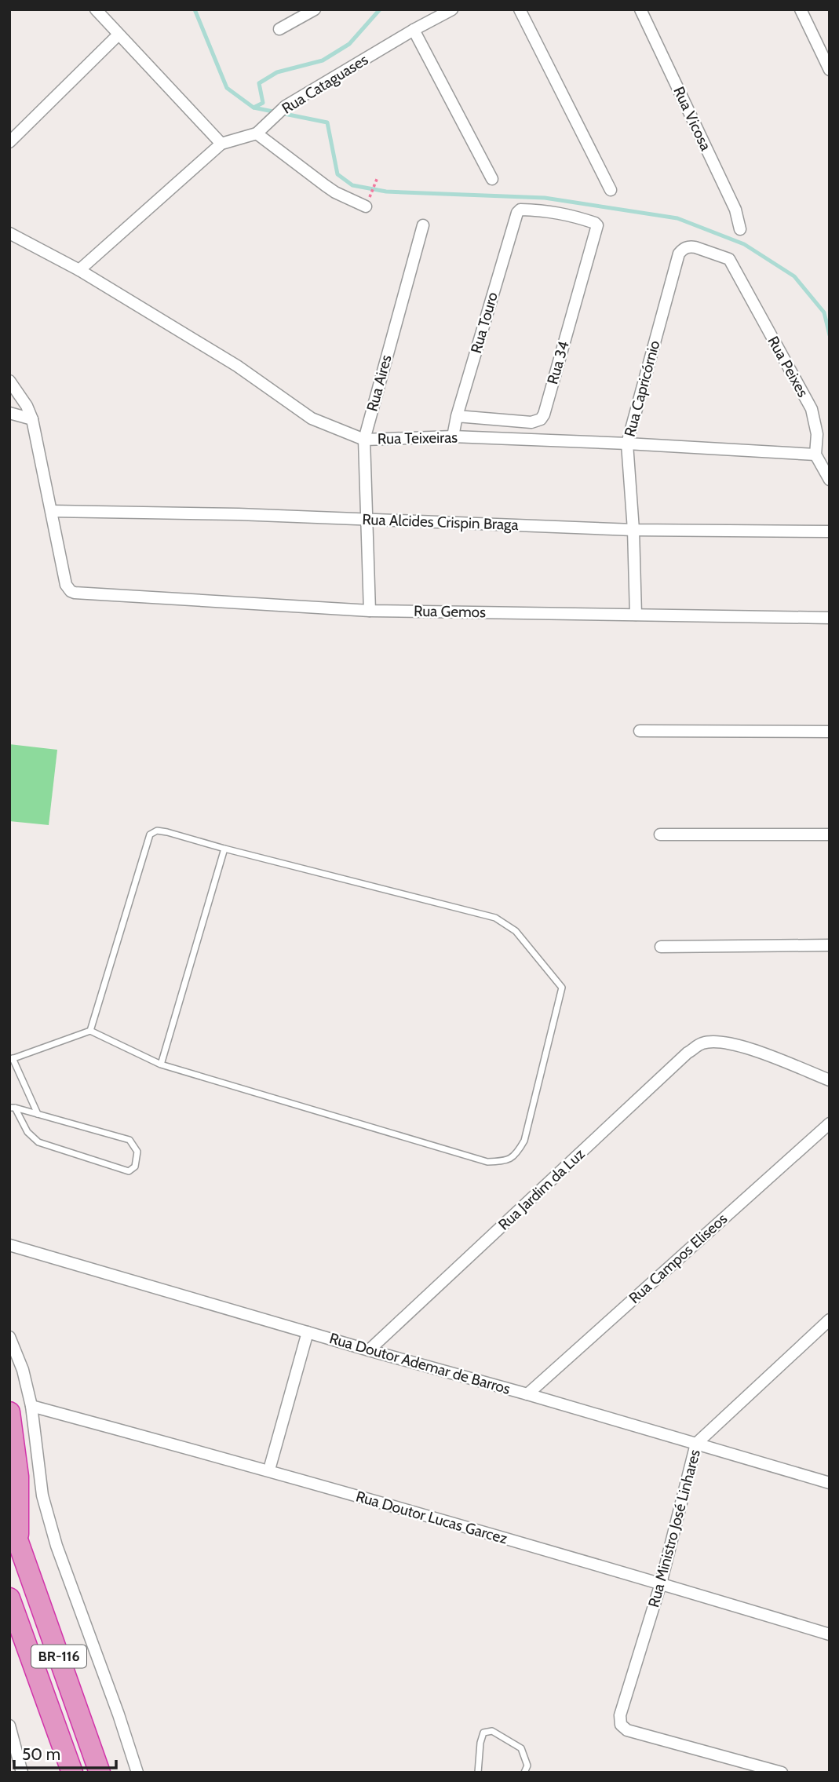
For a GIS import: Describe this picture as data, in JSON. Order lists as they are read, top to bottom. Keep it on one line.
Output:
{"streets":{"highway":["BR-116"],"street":["Rua Cataguases","Rua Vicosa","Rua Touro","Rua 34","Rua Peixes","Rua Aires","Rua Capricórnio","Rua Teixeiras","Rua Alcides Crispin Braga","Rua Gemos","Rua Jardim da Luz","Rua Campos Eliseos","Rua Doutor Ademar de Barros","Rua Doutor Lucas Garcez","Rua Ministro José Linhares"]},"crossings":[["Rua Cataguases","Rua Teixeiras"],["Rua Touro","Rua 34"],["Rua Touro","Rua Teixeiras"],["Rua Peixes","Rua Capricórnio"],["Rua Peixes","Rua Teixeiras"],["Rua Aires","Rua Teixeiras"],["Rua Aires","Rua Alcides Crispin Braga"],["Rua Aires","Rua Gemos"],["Rua Capricórnio","Rua Teixeiras"],["Rua Capricórnio","Rua Alcides Crispin Braga"],["Rua Capricórnio","Rua Gemos"],["Rua Alcides Crispin Braga","Rua Gemos"],["Rua Jardim da Luz","Rua Doutor Ademar de Barros"],["Rua Campos Eliseos","Rua Doutor Ademar de Barros"],["Rua Doutor Ademar de Barros","Rua Ministro José Linhares"],["Rua Doutor Lucas Garcez","Rua Ministro José Linhares"]],"scale_bar":"50 m"}
